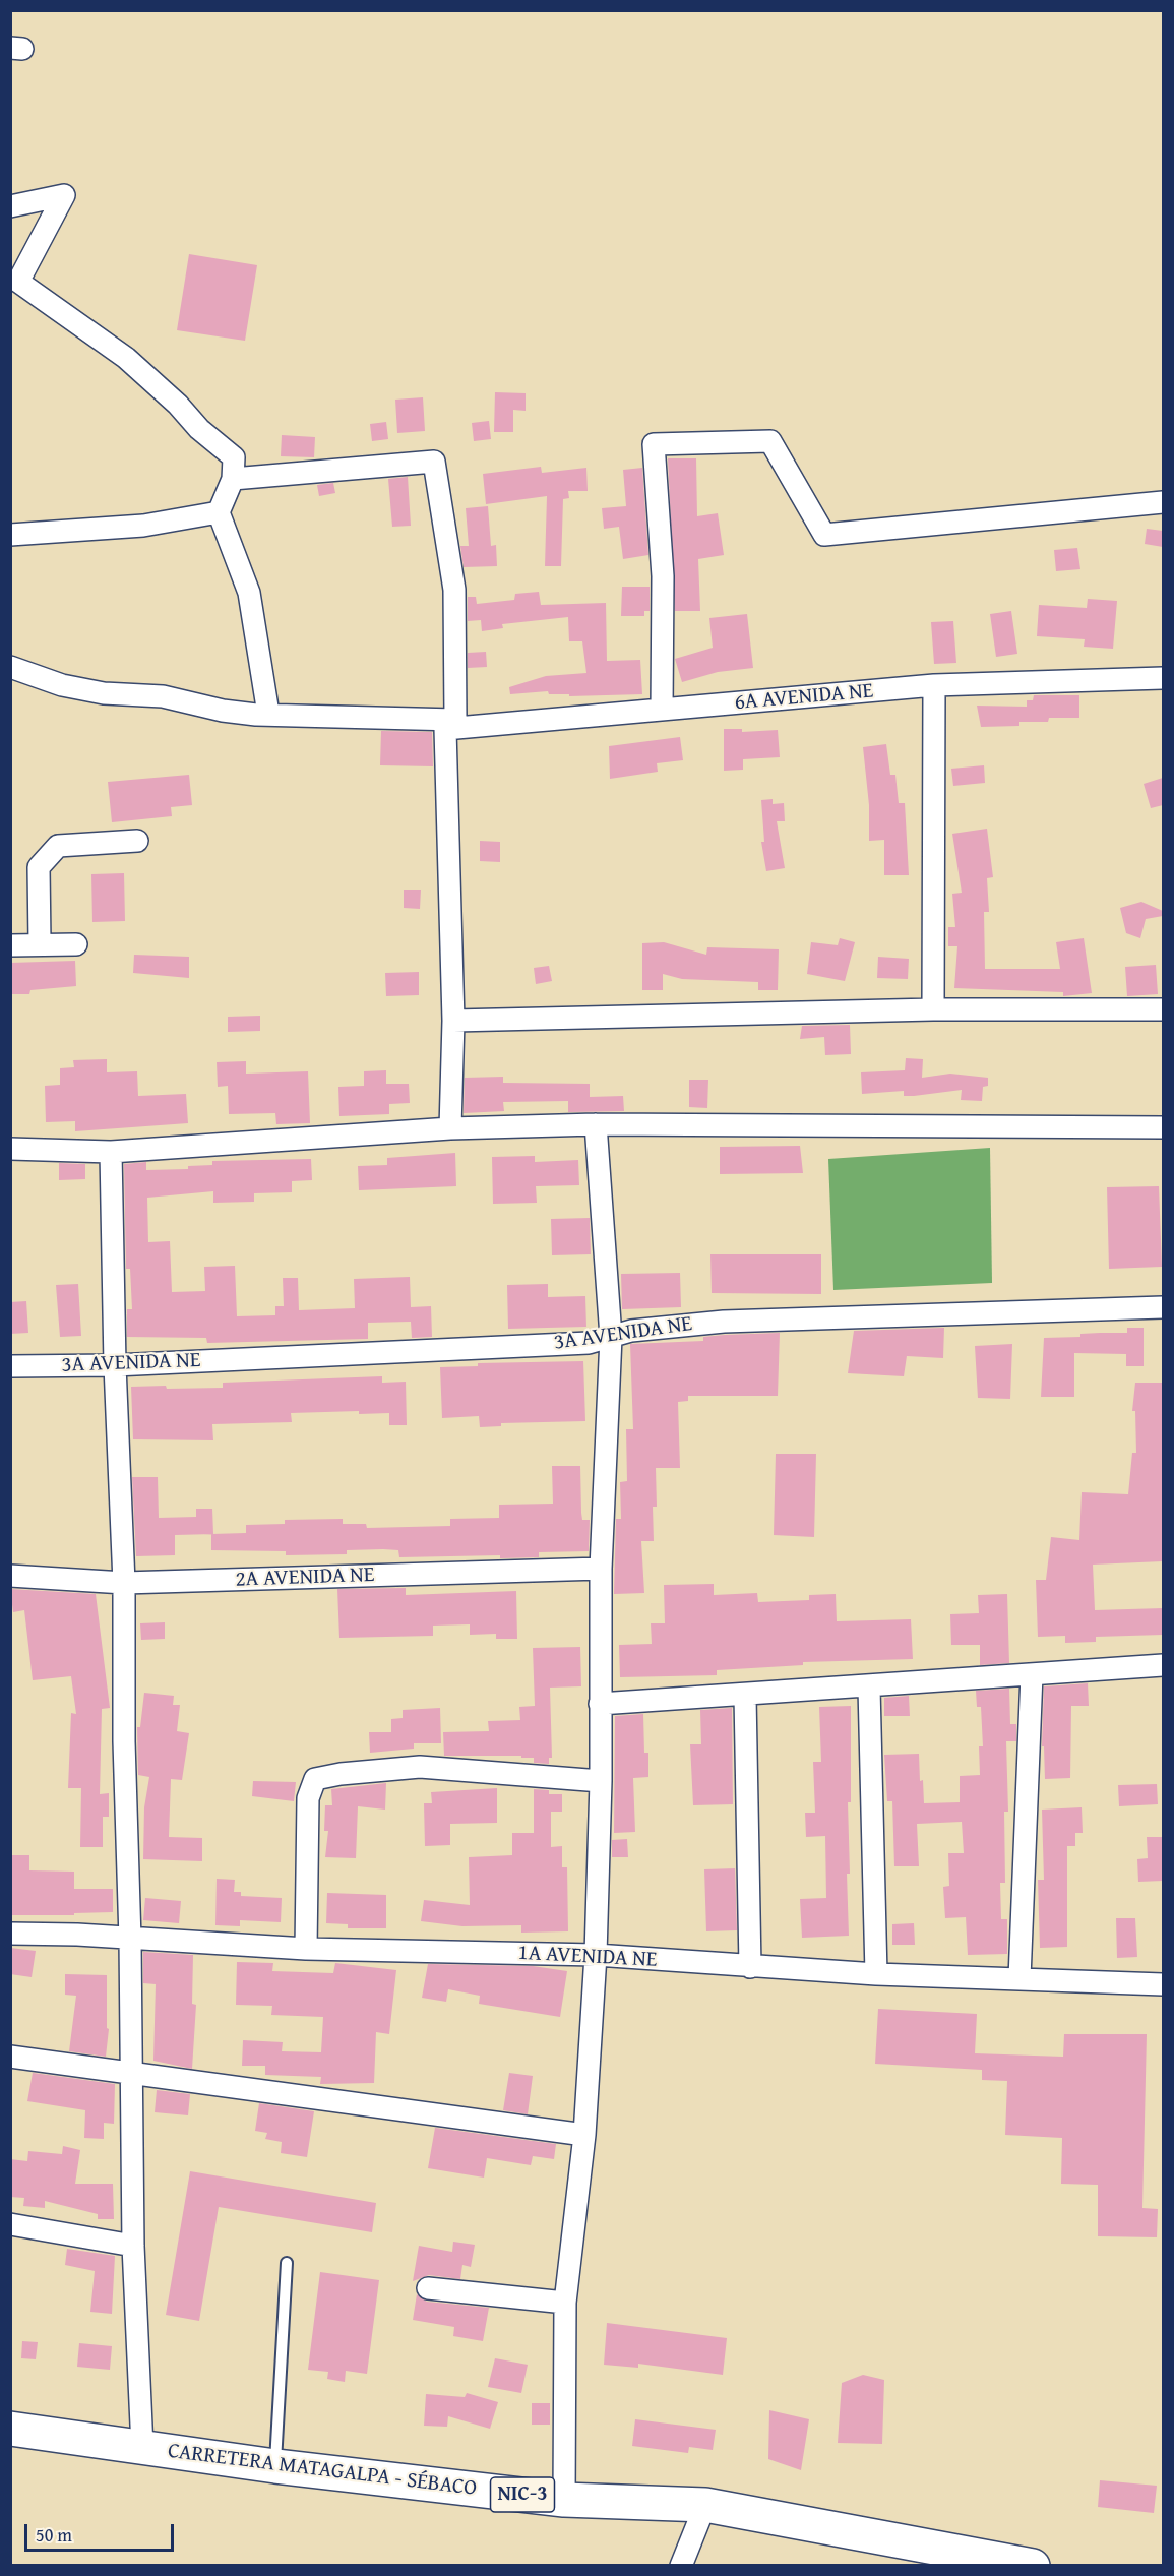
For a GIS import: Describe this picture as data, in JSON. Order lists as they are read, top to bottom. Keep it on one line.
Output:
{"streets":{"main road":["CARRETERA MATAGALPA - SÉBACO","NIC-3"],"street":["6A AVENIDA NE","3A AVENIDA NE","2A AVENIDA NE","1A AVENIDA NE"]},"scale_bar":"50 m"}
